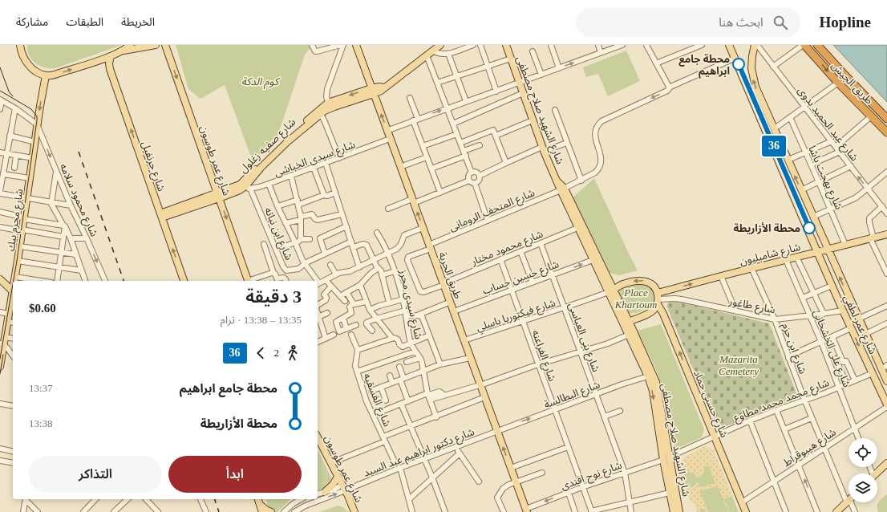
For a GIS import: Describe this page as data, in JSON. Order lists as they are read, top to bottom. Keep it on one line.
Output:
{"streets":{"highway":["طريق الجيش"],"main road":["شارع الشهيد صلاح مصطفى","شارع صفيه زغلول","شارع عمر طوسون","شارع جرنفيل","شارع محرم بيك","شارع شامبليون","طريق الحرية","شارع عمر لطفي","شارع حسنى حماد"],"street":["شارع عبد الحميد بدوى","شارع سيدى الخباشى","شارع بهجت باشا","شارع محمود سلامه","شارع المتحف الرومانى","شارع ابن نباته","شارع محمود مختار","شارع حسين حساب","شارع سيدى محرز","شارع طاغور","شارع فيكتوريا باسلي","شارع بنى العباسى","شارع ابن حزم","شارع على الخشخانى","شارع الفراعنه","شارع البطالسة","شارع الفسقيه","شارع محمد محمد مطاوع","شارع هيبوقراط","شارع دكتور ابراهيم عبد السيد","شارع نوح افندى"]},"crossings":[["شارع الشهيد صلاح مصطفى","شارع المتحف الرومانى"],["شارع الشهيد صلاح مصطفى","شارع محمود مختار"],["شارع الشهيد صلاح مصطفى","شارع شامبليون"],["شارع الشهيد صلاح مصطفى","شارع حسين حساب"],["شارع الشهيد صلاح مصطفى","شارع طاغور"],["شارع الشهيد صلاح مصطفى","شارع فيكتوريا باسلي"],["شارع الشهيد صلاح مصطفى","شارع البطالسة"],["شارع الشهيد صلاح مصطفى","شارع حسنى حماد"],["شارع الشهيد صلاح مصطفى","شارع نوح افندى"],["شارع عبد الحميد بدوى","شارع عمر لطفي"],["شارع صفيه زغلول","شارع سيدى الخباشى"],["شارع صفيه زغلول","شارع عمر طوسون"],["شارع صفيه زغلول","شارع جرنفيل"],["شارع صفيه زغلول","شارع ابن نباته"],["شارع صفيه زغلول","طريق الحرية"],["شارع سيدى الخباشى","شارع ابن نباته"],["شارع سيدى الخباشى","طريق الحرية"],["شارع عمر طوسون","شارع دكتور ابراهيم عبد السيد"],["شارع بهجت باشا","شارع شامبليون"],["شارع محمود سلامه","شارع محرم بيك"],["شارع المتحف الرومانى","شارع محمود مختار"],["شارع المتحف الرومانى","طريق الحرية"],["شارع محمود مختار","طريق الحرية"],["شارع محمود مختار","شارع بنى العباسى"],["شارع محمود مختار","شارع الفراعنه"],["شارع شامبليون","شارع طاغور"],["شارع شامبليون","شارع فيكتوريا باسلي"],["شارع شامبليون","شارع عمر لطفي"],["شارع شامبليون","شارع ابن حزم"],["شارع شامبليون","شارع على الخشخانى"],["شارع شامبليون","شارع حسنى حماد"],["طريق الحرية","شارع حسين حساب"],["طريق الحرية","شارع فيكتوريا باسلي"],["طريق الحرية","شارع البطالسة"],["طريق الحرية","شارع دكتور ابراهيم عبد السيد"],["طريق الحرية","شارع نوح افندى"],["شارع حسين حساب","شارع بنى العباسى"],["شارع حسين حساب","شارع الفراعنه"],["شارع طاغور","شارع فيكتوريا باسلي"],["شارع طاغور","شارع عمر لطفي"],["شارع طاغور","شارع ابن حزم"],["شارع طاغور","شارع على الخشخانى"],["شارع طاغور","شارع حسنى حماد"],["شارع فيكتوريا باسلي","شارع بنى العباسى"],["شارع فيكتوريا باسلي","شارع الفراعنه"],["شارع فيكتوريا باسلي","شارع حسنى حماد"],["شارع عمر لطفي","شارع محمد محمد مطاوع"],["شارع بنى العباسى","شارع البطالسة"],["شارع بنى العباسى","شارع نوح افندى"],["شارع ابن حزم","شارع محمد محمد مطاوع"],["شارع ابن حزم","شارع هيبوقراط"],["شارع على الخشخانى","شارع محمد محمد مطاوع"],["شارع على الخشخانى","شارع هيبوقراط"],["شارع الفراعنه","شارع البطالسة"],["شارع الفراعنه","شارع نوح افندى"],["شارع البطالسة","شارع دكتور ابراهيم عبد السيد"],["شارع الفسقيه","شارع دكتور ابراهيم عبد السيد"],["شارع محمد محمد مطاوع","شارع حسنى حماد"],["شارع حسنى حماد","شارع هيبوقراط"]],"one_way":["شارع عمر طوسون","شارع جرنفيل","شارع حسنى حماد"],"parks":["كوم الدكة","Place Khartoum","Mazarita Cemetery"],"places":["محطة جامع ابراهيم","محطة الأزاريطة"],"lines":["tram line 36"],"page":{"header":"Hopline","search":"ابحث هنا","nav":["الخريطة","الطبقات","مشاركة"],"on_map":"36","heading":["3 دقيقة","13:35 – 13:38 · ترام","$0.60"],"legs":["2","36"],"list":[{"name":"محطة جامع ابراهيم","value":"13:37"},{"name":"محطة الأزاريطة","value":"13:38"}],"buttons":["ابدأ","التذاكر"]}}
